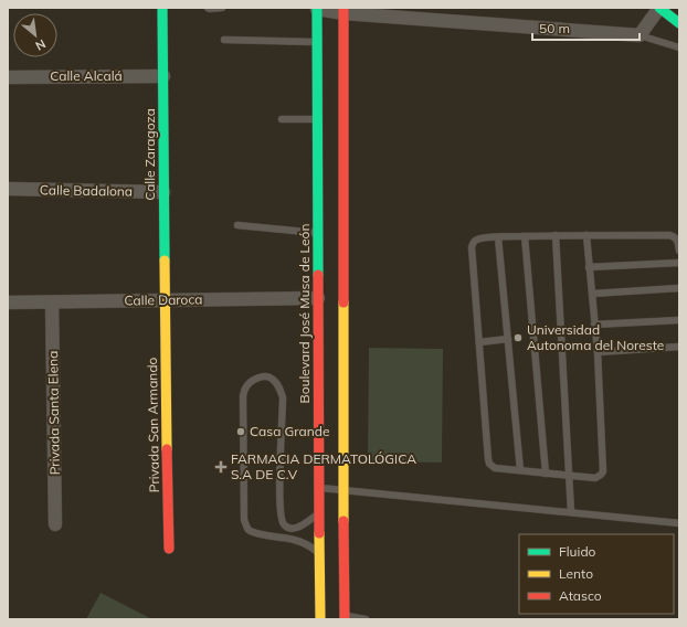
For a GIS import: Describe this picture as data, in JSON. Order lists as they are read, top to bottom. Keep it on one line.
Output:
{"streets":{"main road":["Calle Zaragoza","Boulevard José Musa de León","Privada San Armando"],"street":["Calle Alcalá","Calle Badalona","Calle Daroca","Privada Santa Elena"]},"crossings":[["Calle Alcalá","Calle Zaragoza"],["Calle Zaragoza","Calle Badalona"],["Calle Zaragoza","Calle Daroca"],["Calle Zaragoza","Privada San Armando"],["Calle Daroca","Boulevard José Musa de León"],["Calle Daroca","Privada Santa Elena"],["Calle Daroca","Privada San Armando"]],"places":{"other":["Universidad Autonoma del Noreste","Casa Grande"],"health":["FARMACIA DERMATOLÓGICA S.A DE C.V"]},"legend":["Fluido","Lento","Atasco"],"scale_bar":"50 m","north":"bottom right"}
